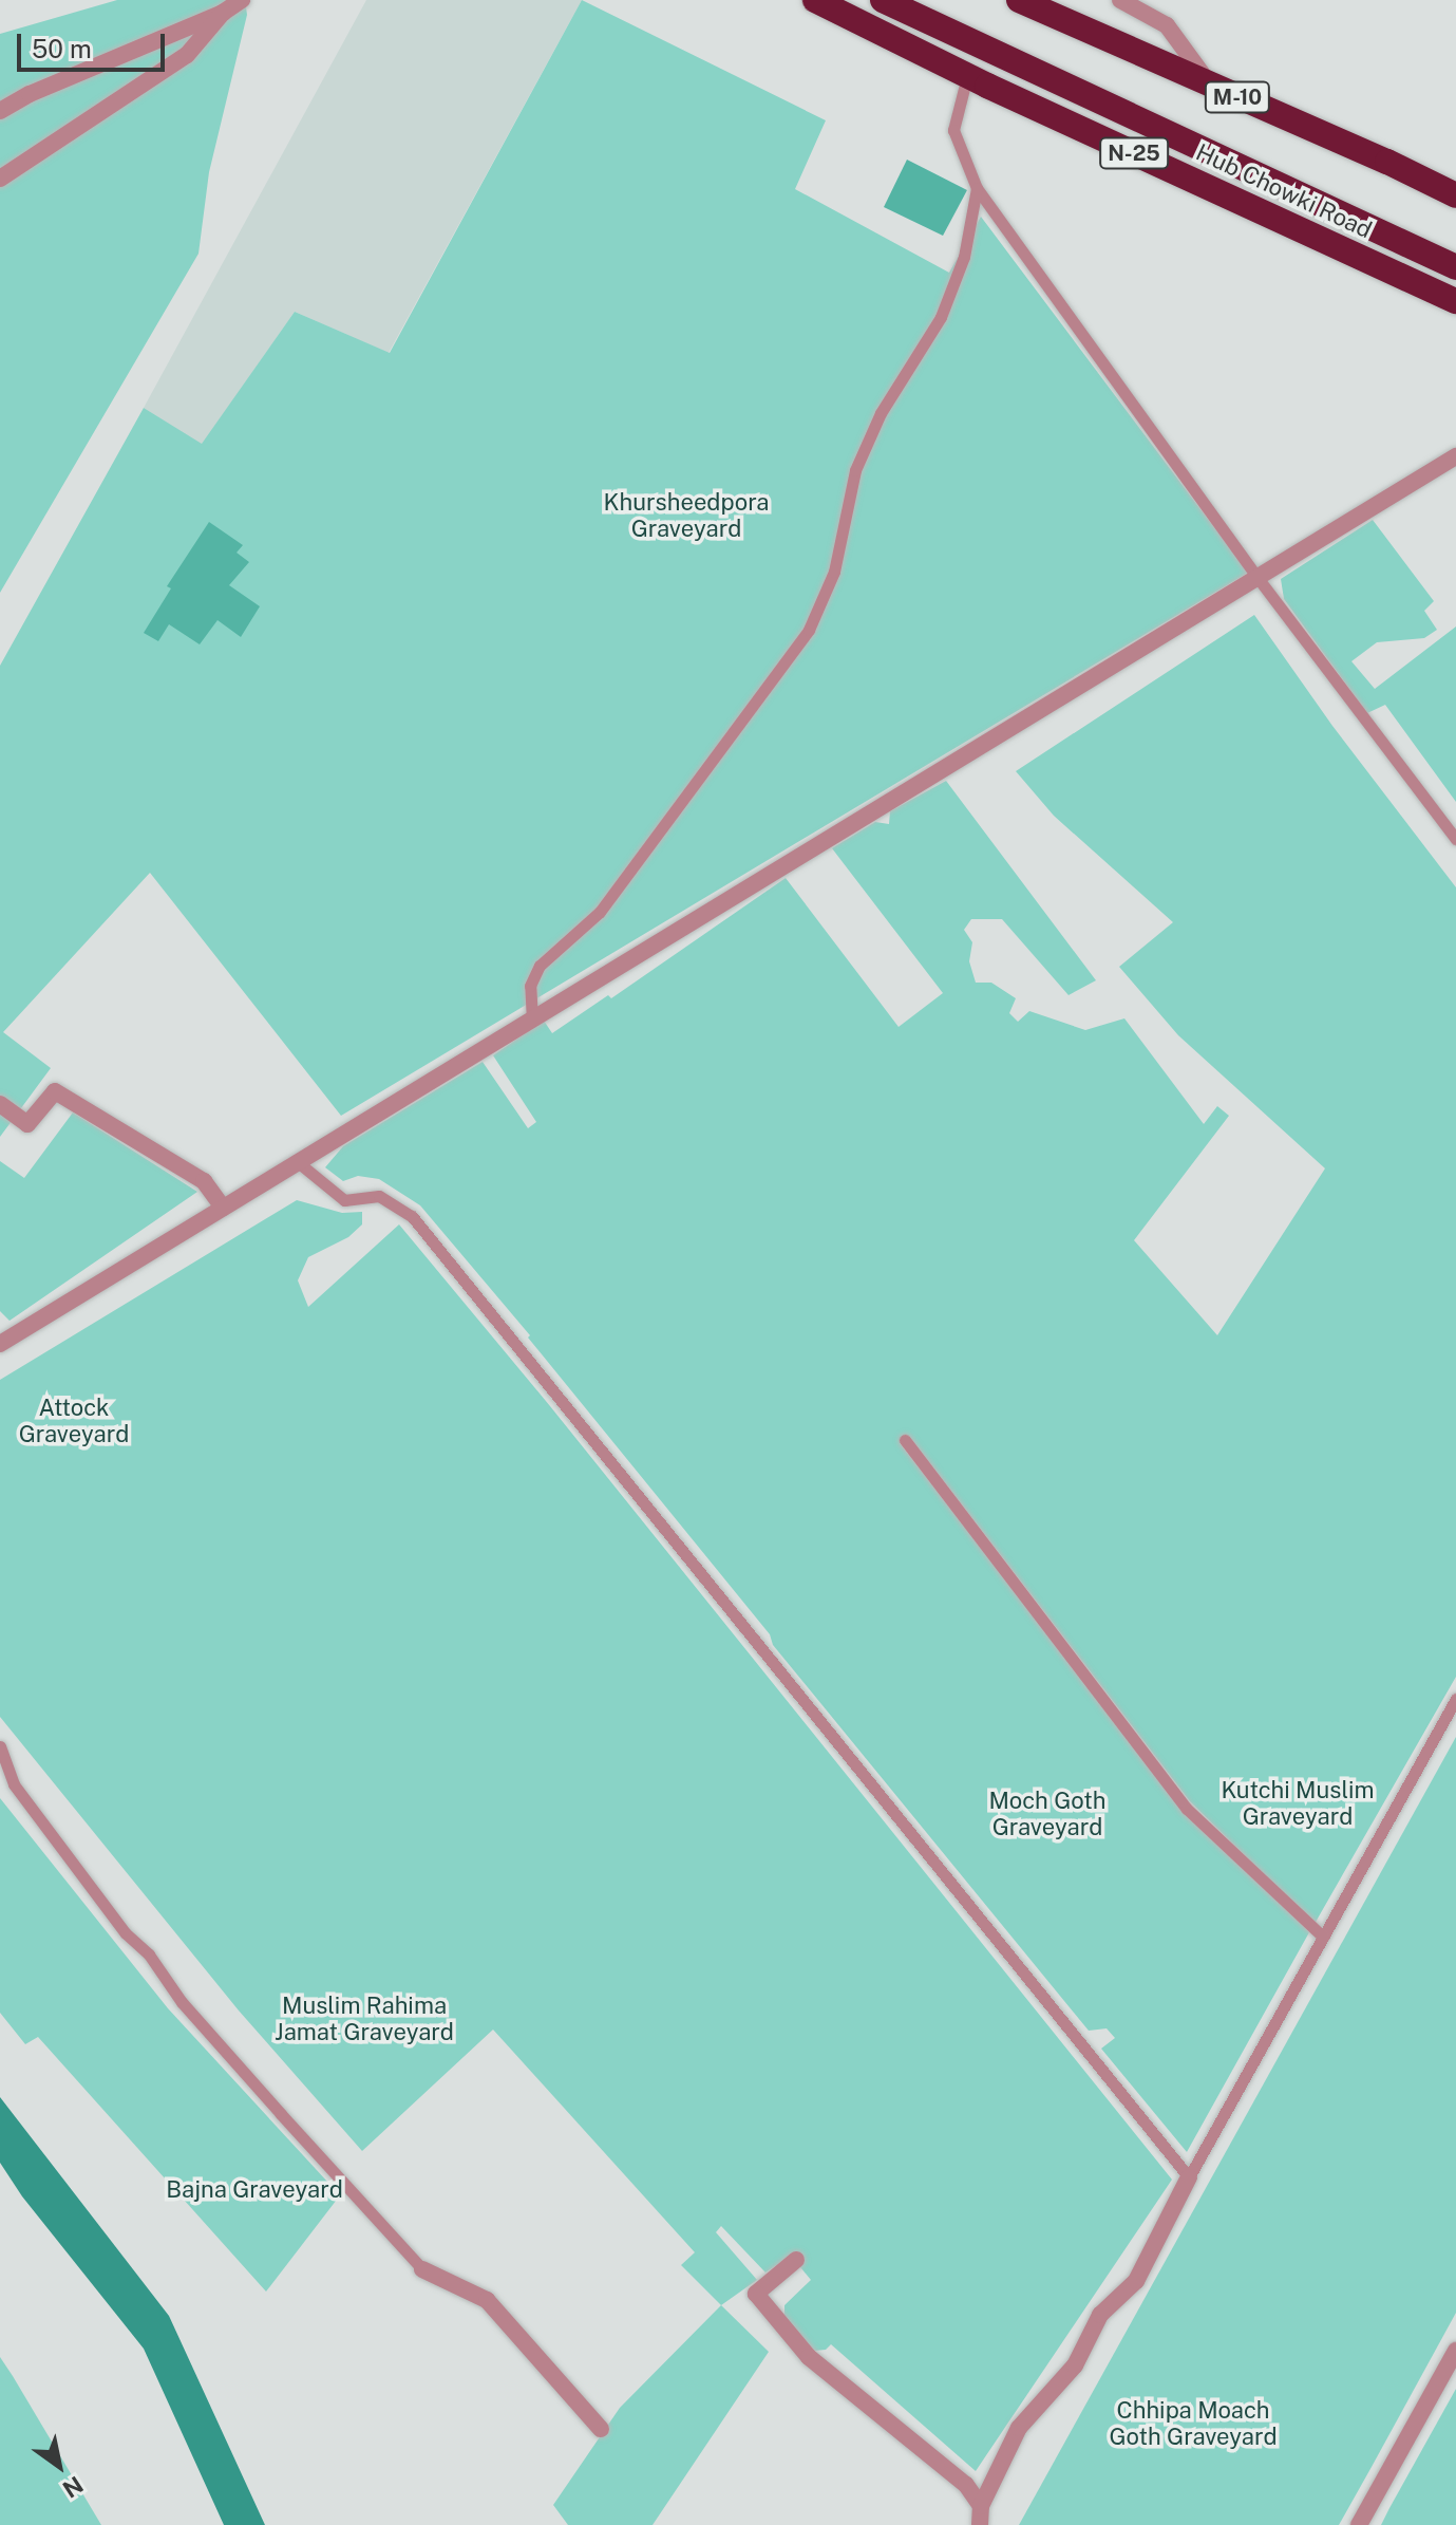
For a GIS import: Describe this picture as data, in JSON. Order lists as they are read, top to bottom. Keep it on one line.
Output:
{"streets":{"highway":["M-10","N-25","Hub Chowki Road"]},"parks":["Khursheedpora Graveyard","Attock Graveyard","Kutchi Muslim Graveyard","Moch Goth Graveyard","Muslim Rahima Jamat Graveyard","Bajna Graveyard","Chhipa Moach Goth Graveyard"],"scale_bar":"50 m","north":"bottom right"}
